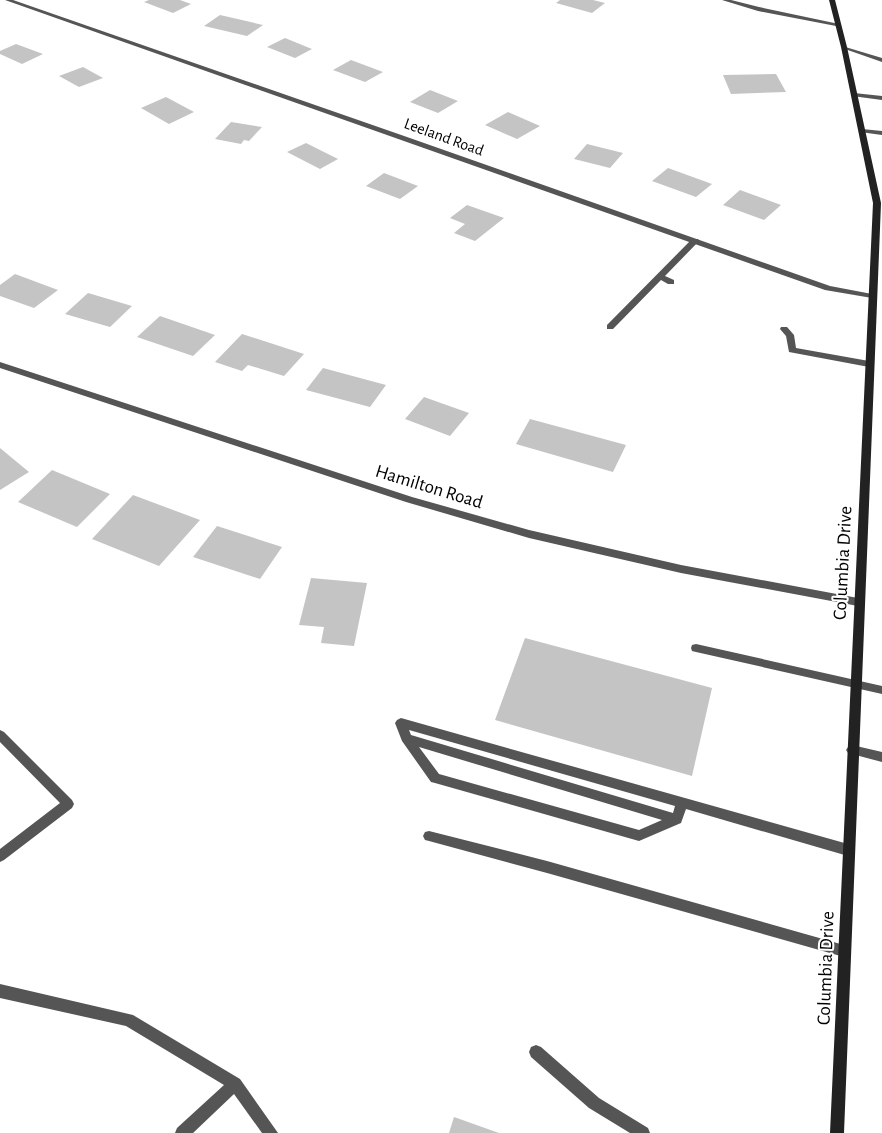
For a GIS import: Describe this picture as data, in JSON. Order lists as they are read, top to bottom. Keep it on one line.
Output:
{"streets":{"main road":["Columbia Drive"],"street":["Leeland Road","Hamilton Road"]},"crossings":[["Leeland Road","Columbia Drive"],["Hamilton Road","Columbia Drive"]]}
